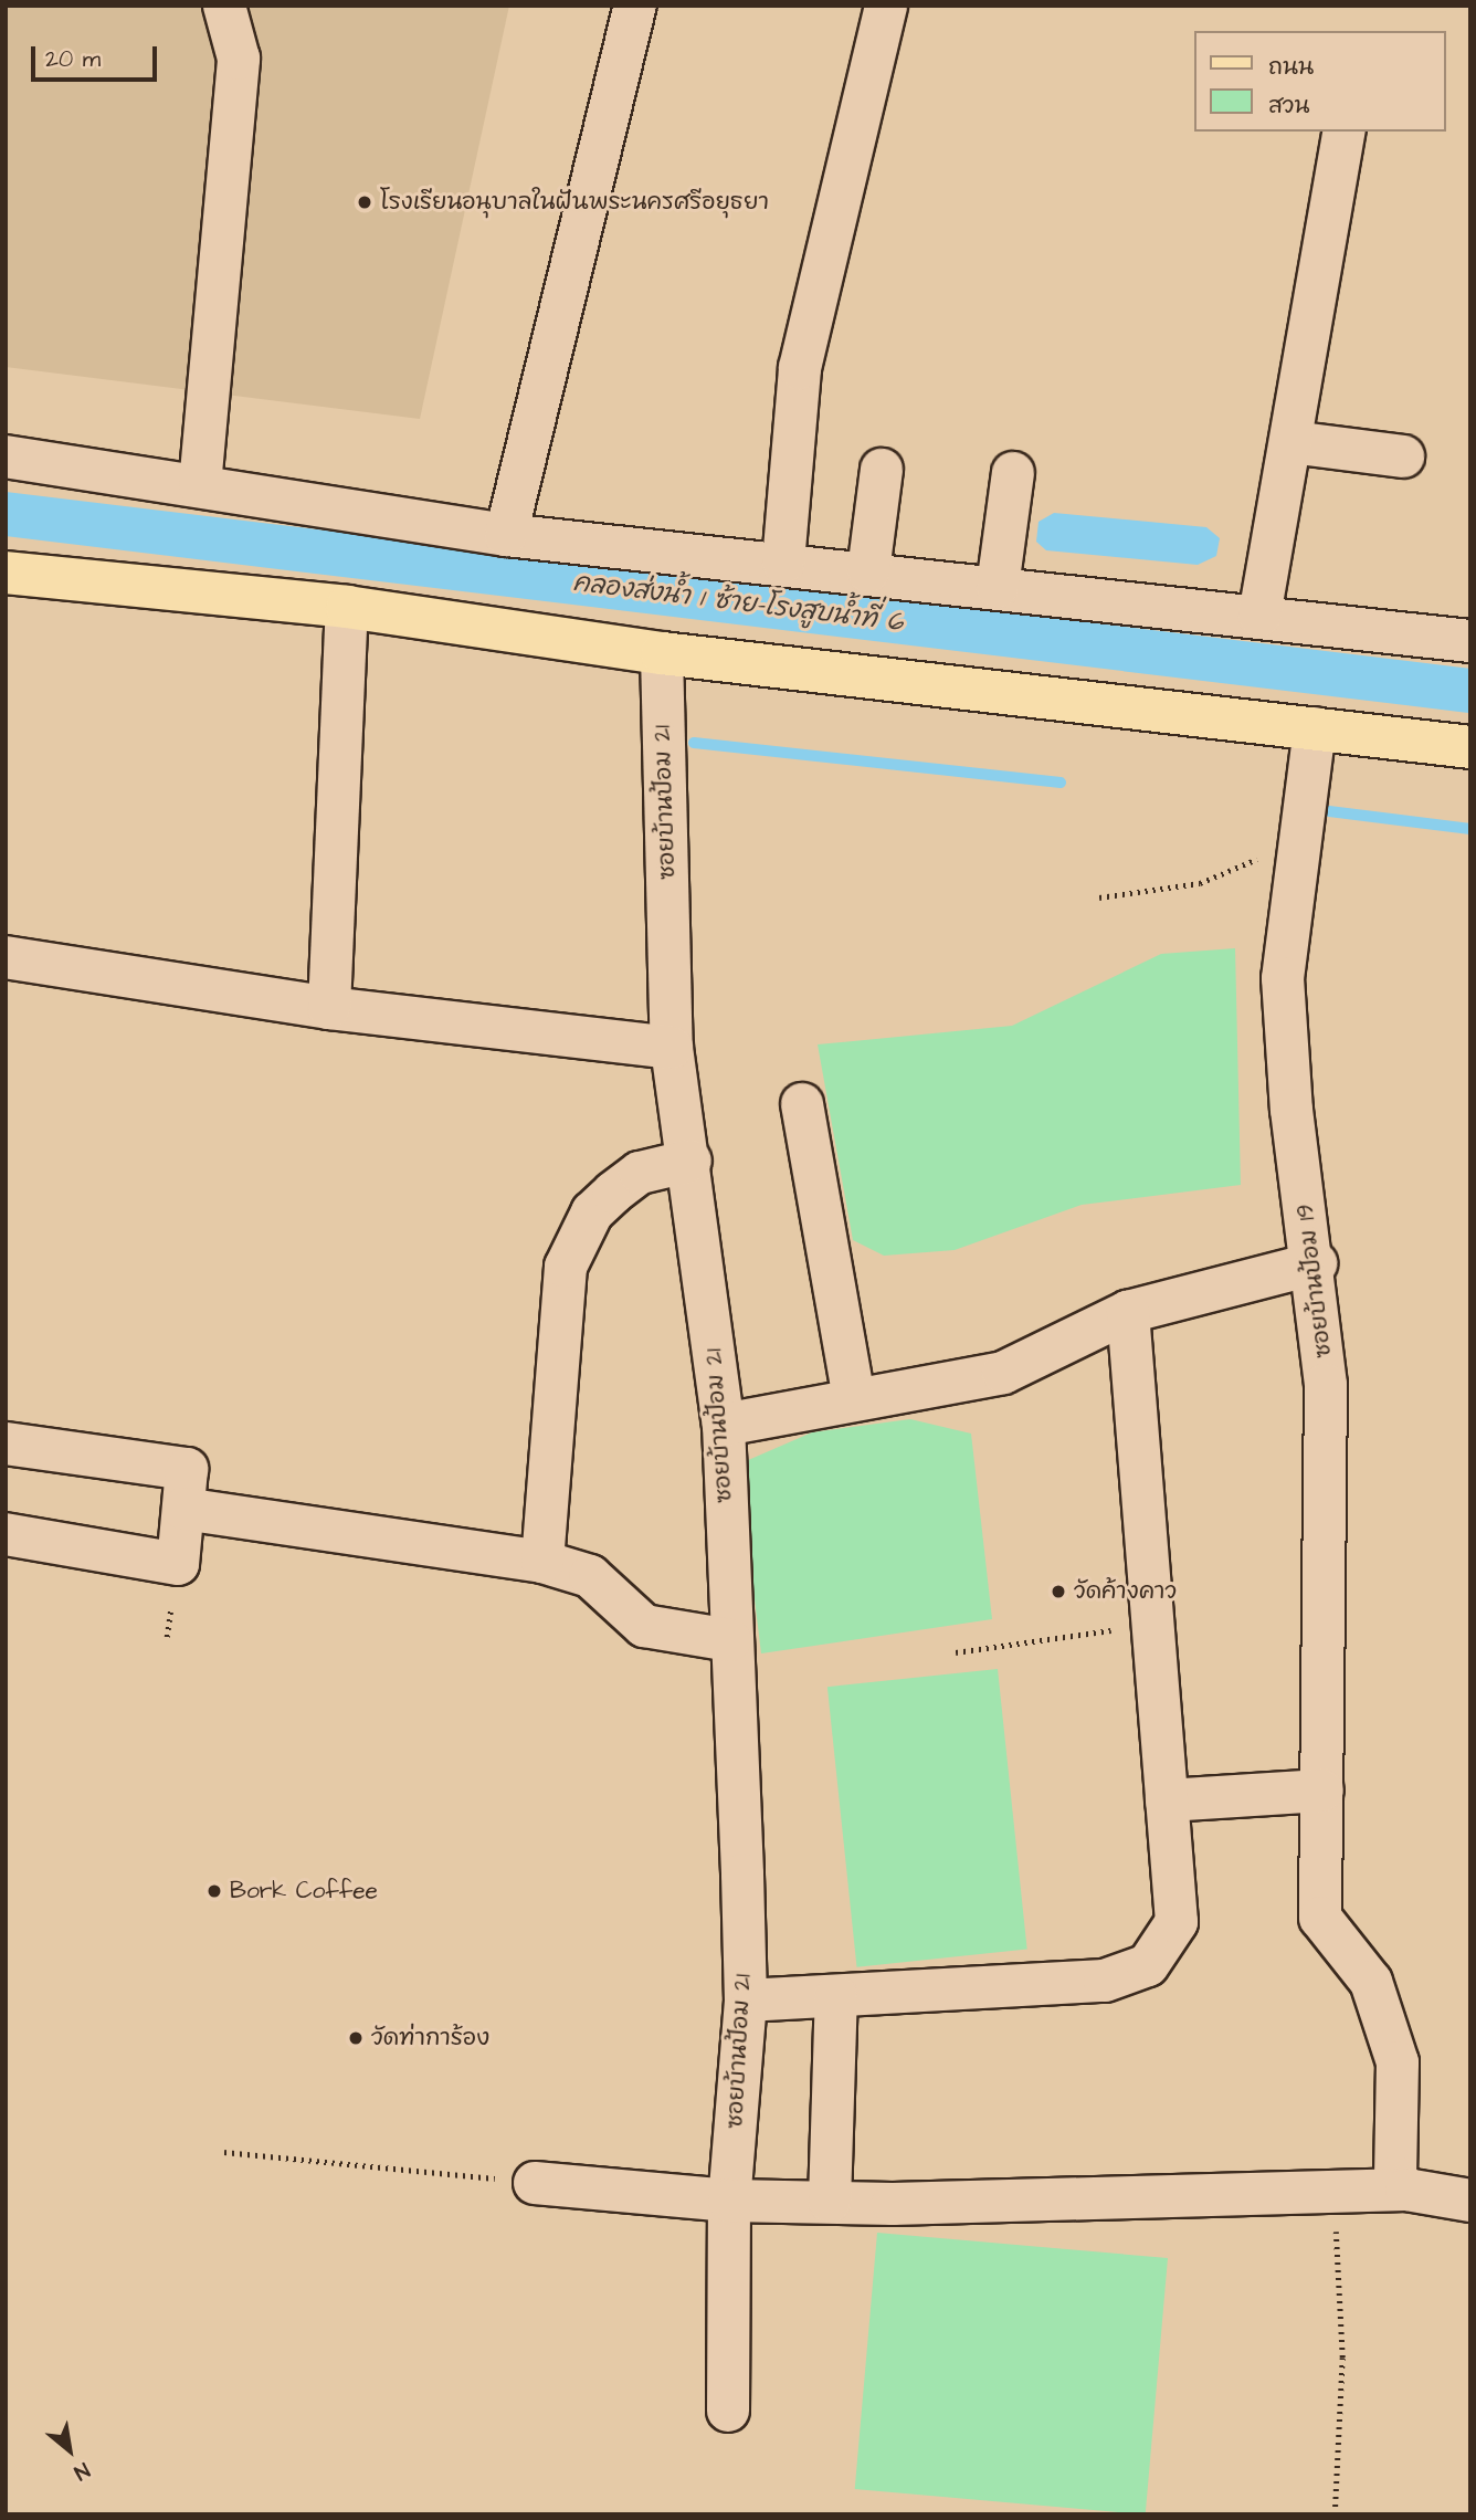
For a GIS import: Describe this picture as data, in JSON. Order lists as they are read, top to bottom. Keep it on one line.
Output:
{"streets":{"street":["ซอยบ้านป้อม 21","ซอยบ้านป้อม 19"]},"water":["คลองส่งน้ำ 1 ซ้าย-โรงสูบน้ำที่ 6"],"places":["โรงเรียนอนุบาลในฝันพระนครศรีอยุธยา","วัดค้างคาว","Bork Coffee","วัดท่าการ้อง"],"legend":["ถนน","สวน"],"scale_bar":"20 m","north":"bottom right"}
